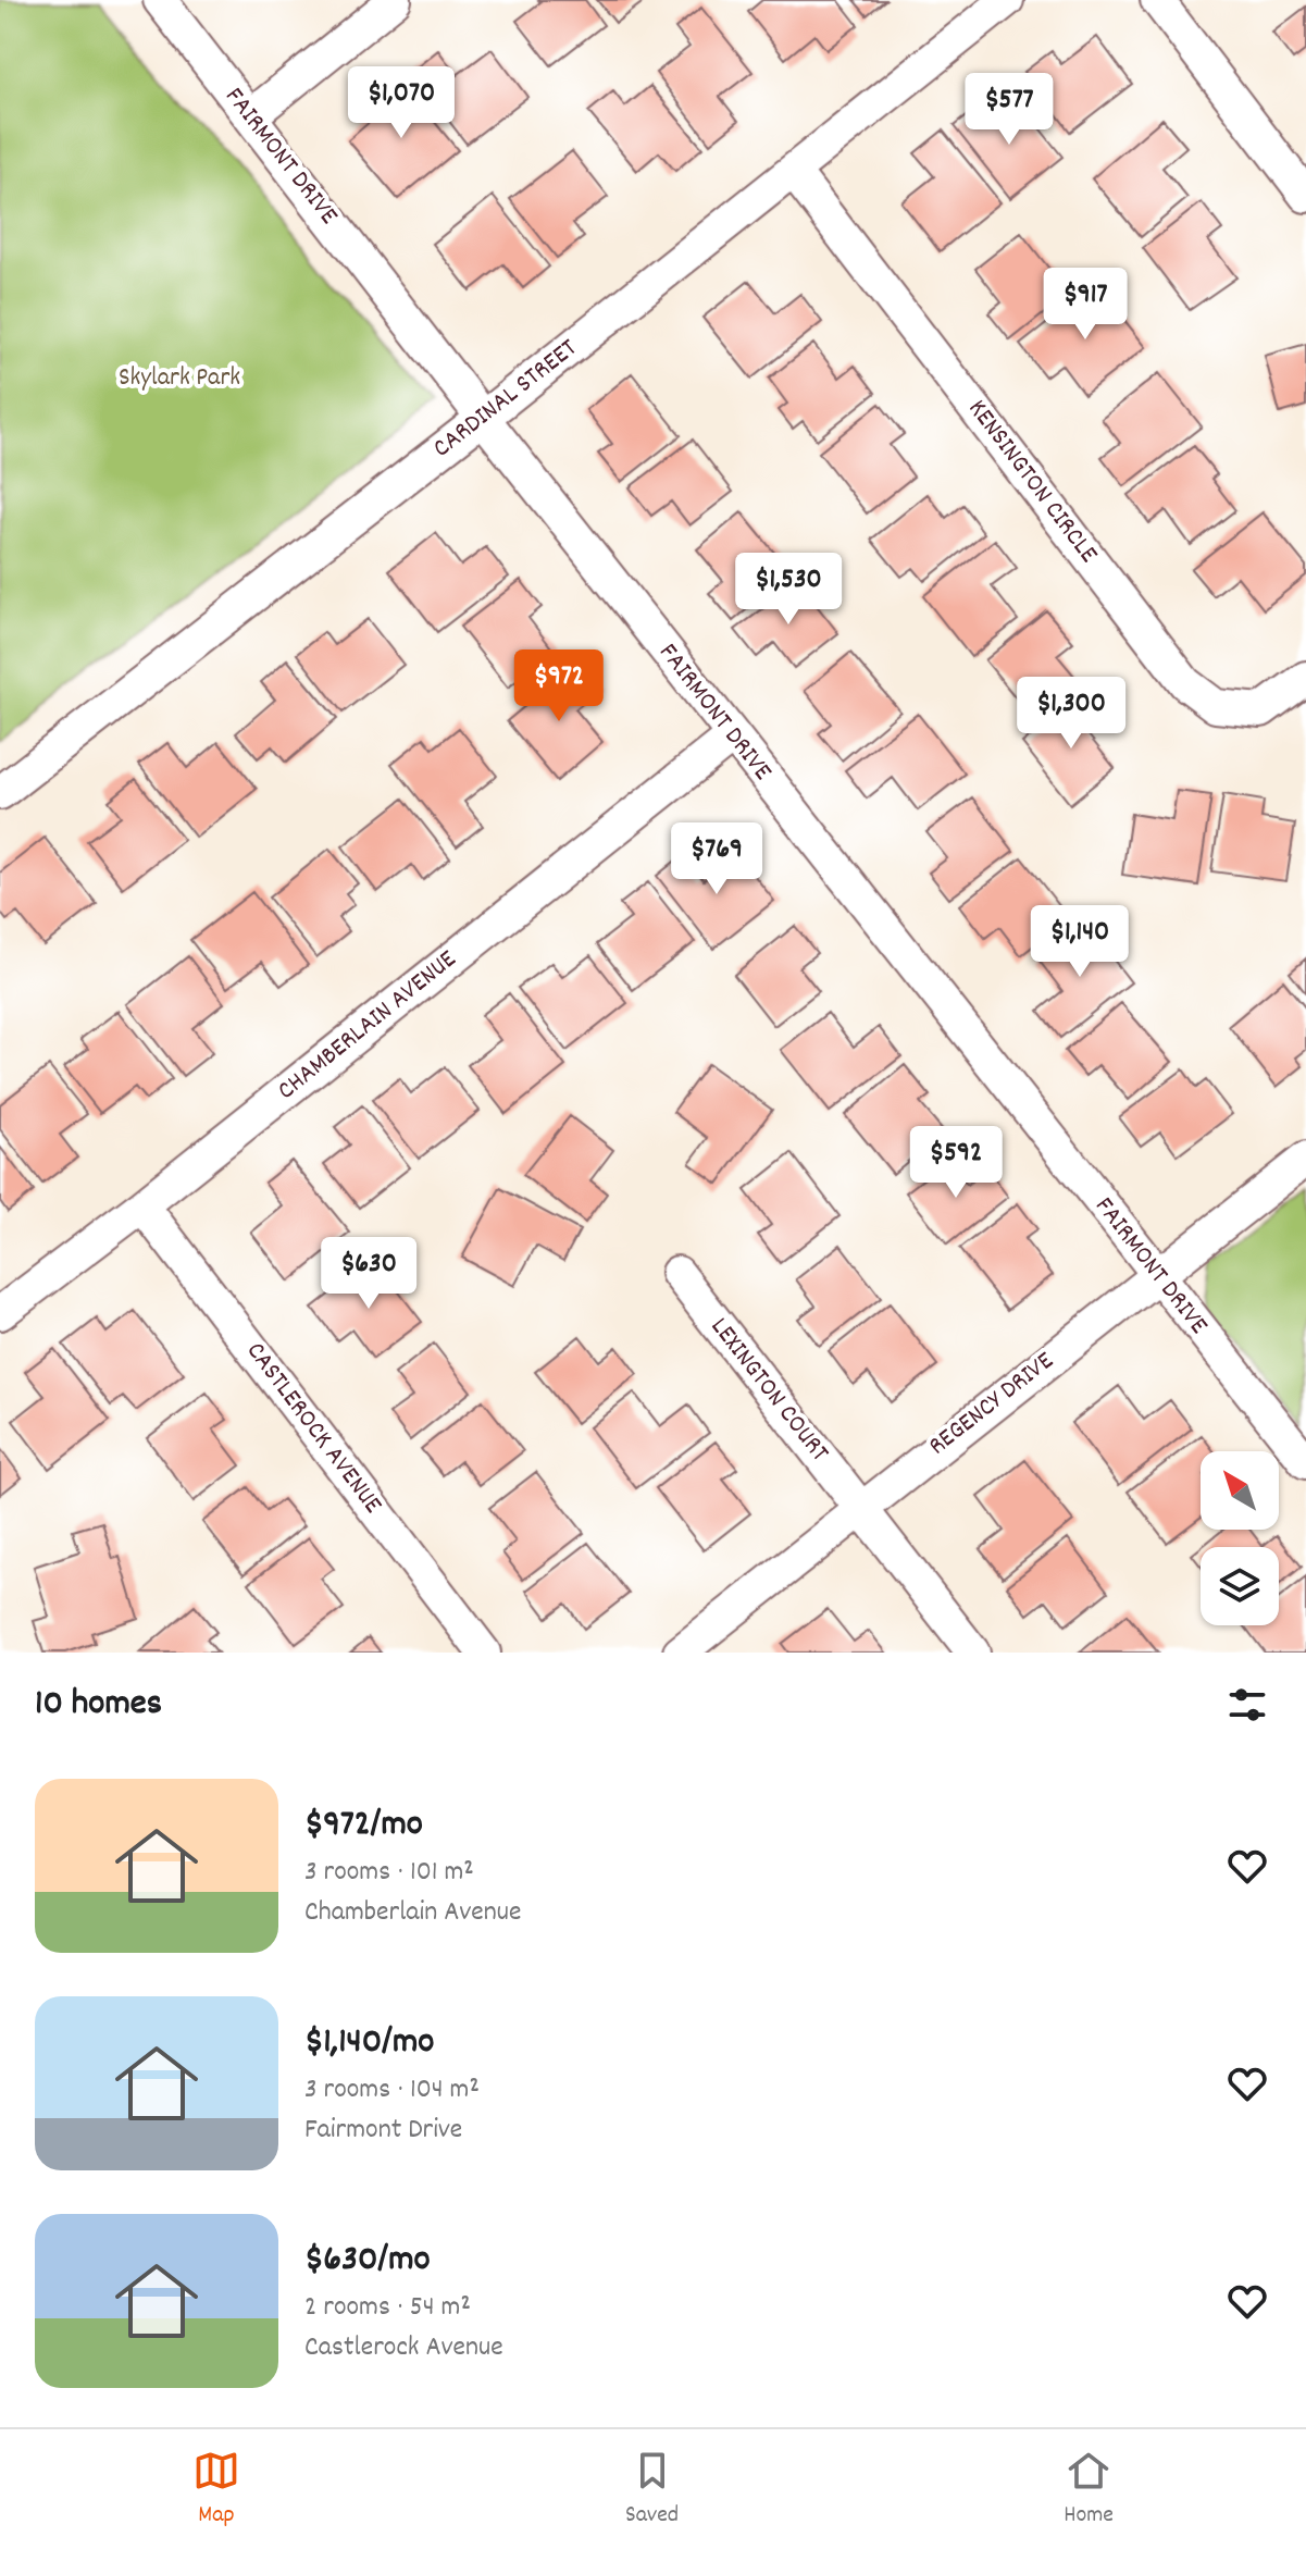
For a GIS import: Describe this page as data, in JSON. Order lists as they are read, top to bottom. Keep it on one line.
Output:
{"streets":{"street":["FAIRMONT DRIVE","CARDINAL STREET","KENSINGTON CIRCLE","CHAMBERLAIN AVENUE","LEXINGTON COURT","REGENCY DRIVE","CASTLEROCK AVENUE"]},"crossings":[["FAIRMONT DRIVE","CARDINAL STREET"],["FAIRMONT DRIVE","CHAMBERLAIN AVENUE"],["FAIRMONT DRIVE","REGENCY DRIVE"],["CARDINAL STREET","KENSINGTON CIRCLE"],["CHAMBERLAIN AVENUE","CASTLEROCK AVENUE"],["LEXINGTON COURT","REGENCY DRIVE"]],"parks":["Skylark Park"],"north":"top left","page":{"price":["$1,070","$577","$917","$1,530","$972","$1,300","$769","$1,140","$592","$630"],"heading":"10 homes","list":[{"name":"$972/mo","note":"3 rooms · 101 m² · Chamberlain Avenue"},{"name":"$1,140/mo","note":"3 rooms · 104 m² · Fairmont Drive"},{"name":"$630/mo","note":"2 rooms · 54 m² · Castlerock Avenue"}],"tabs":["Map","Saved","Home"]}}
